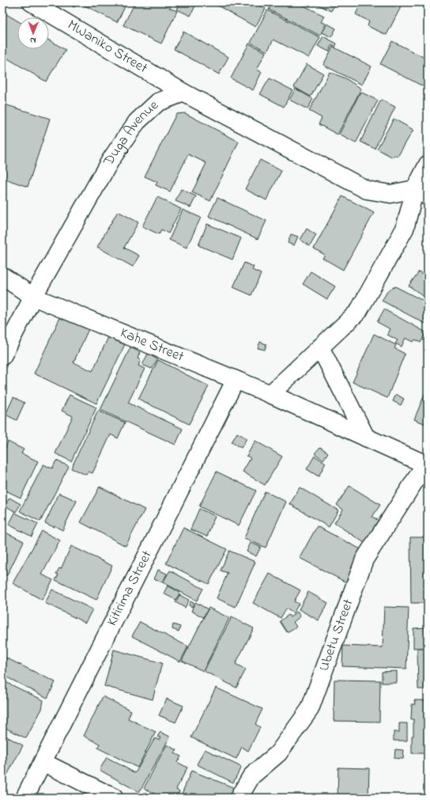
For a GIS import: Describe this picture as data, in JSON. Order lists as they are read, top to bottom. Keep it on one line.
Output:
{"streets":{"street":["MWaniko Street","Duga Avenue","Kahe Street","Kitirima Street","Ubetu Street"]},"crossings":[["MWaniko Street","Duga Avenue"],["Duga Avenue","Kahe Street"],["Kahe Street","Kitirima Street"],["Kahe Street","Ubetu Street"]],"north":"bottom"}
